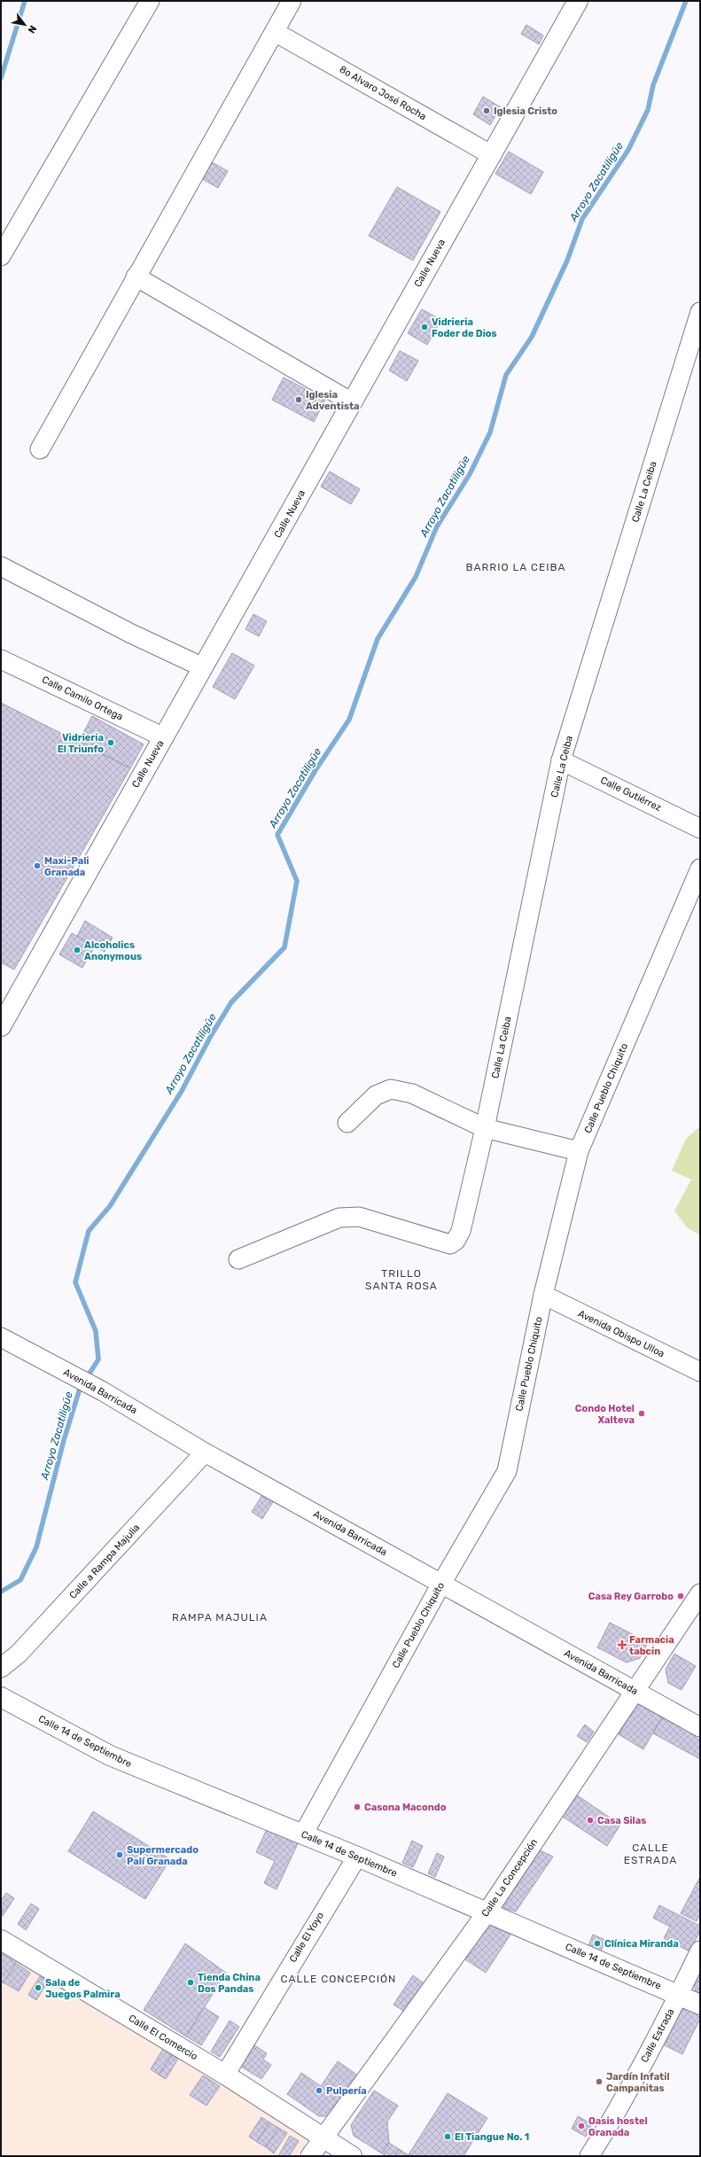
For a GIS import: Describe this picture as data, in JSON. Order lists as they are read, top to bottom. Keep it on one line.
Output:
{"streets":{"street":["8o Alvaro José Rocha","Calle Nueva","Calle La Ceiba","Calle Camilo Ortega","Calle Gutiérrez","Calle Pueblo Chiquito","Avenida Obispo Ulloa","Avenida Barricada","Calle a Rampa Majulia","Calle 14 de Septiembre","Calle La Concepción","Calle El Yoyo","Calle Estrada","Calle El Comercio"]},"crossings":[["8o Alvaro José Rocha","Calle Nueva"],["Calle Nueva","Calle Camilo Ortega"],["Calle La Ceiba","Calle Gutiérrez"],["Calle Pueblo Chiquito","Avenida Obispo Ulloa"],["Calle Pueblo Chiquito","Avenida Barricada"],["Calle Pueblo Chiquito","Calle 14 de Septiembre"],["Avenida Barricada","Calle a Rampa Majulia"],["Avenida Barricada","Calle La Concepción"],["Calle 14 de Septiembre","Calle La Concepción"],["Calle 14 de Septiembre","Calle El Yoyo"],["Calle 14 de Septiembre","Calle Estrada"],["Calle La Concepción","Calle El Comercio"],["Calle El Yoyo","Calle El Comercio"]],"districts":["BARRIO LA CEIBA","TRILLO SANTA ROSA","RAMPA MAJULIA","CALLE ESTRADA","CALLE CONCEPCIÓN"],"water":["Arroyo Zacatiligüe"],"places":{"other":["Iglesia Cristo","Vidrieria Foder de Dios","Iglesia Adventista","Vidrieria El Triunfo","Maxi-Pali Granada","Alcoholics Anonymous","Condo Hotel Xalteva","Casa Rey Garrobo","Casona Macondo","Casa Silas","Supermercado Palí Granada","Clínica Miranda","Tienda China Dos Pandas","Sala de Juegos Palmira","Jardín Infatil Campanitas","Pulpería","Oasis hostel Granada","El Tiangue No. 1"],"health":["Farmacia tabcin"]},"north":"bottom right"}
